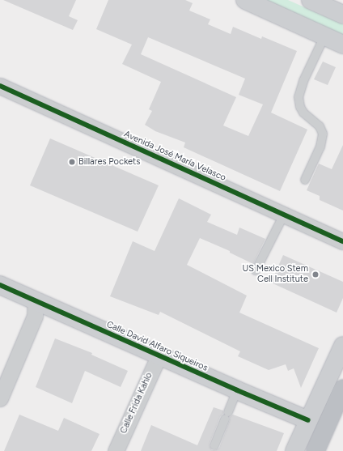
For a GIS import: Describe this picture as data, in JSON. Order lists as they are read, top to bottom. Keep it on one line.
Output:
{"streets":{"street":["Avenida José María Velasco","Calle David Alfaro Siqueiros","Calle Frida Kahlo"]},"crossings":[["Calle David Alfaro Siqueiros","Calle Frida Kahlo"]],"places":["Billares Pockets","US Mexico Stem Cell Institute"]}
